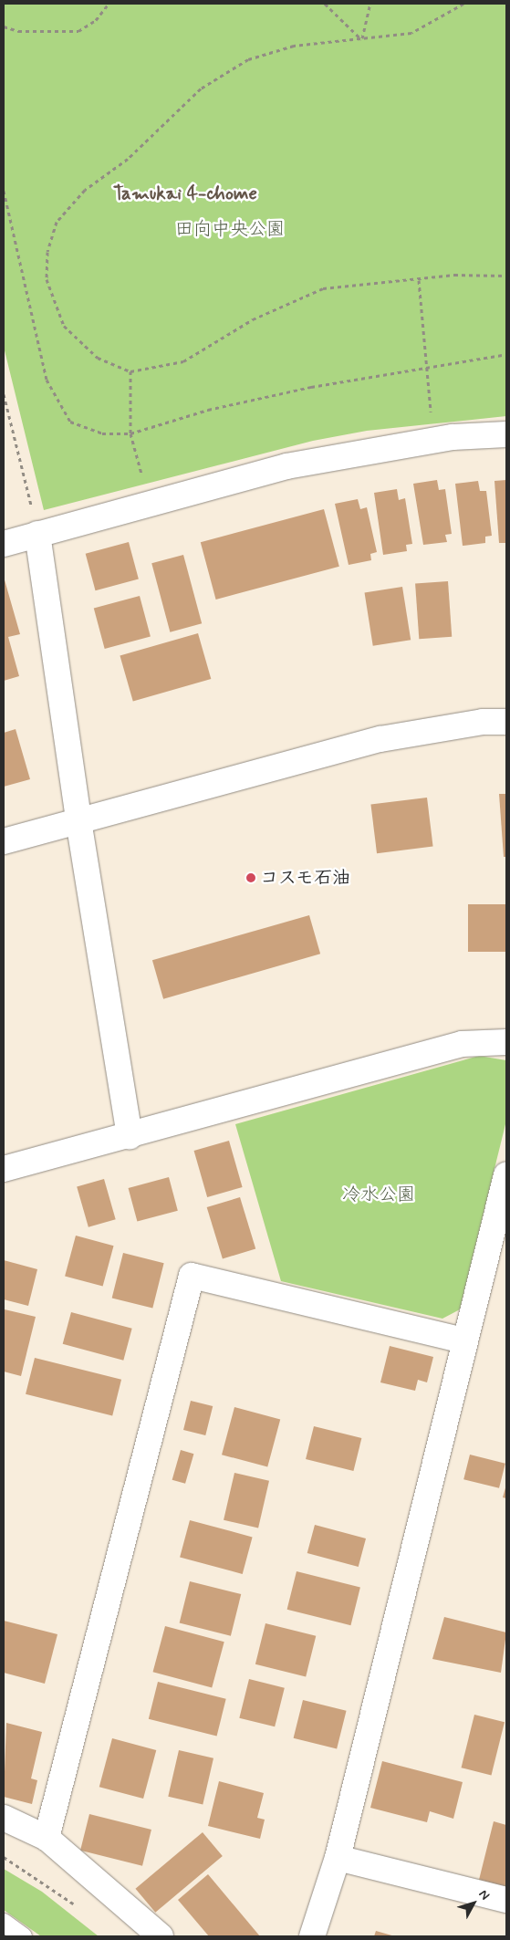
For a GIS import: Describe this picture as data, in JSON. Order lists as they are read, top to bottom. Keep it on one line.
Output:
{"districts":["Tamukai 4-chome"],"parks":["田向中央公園","冷水公園"],"places":["コスモ石油"],"north":"top right"}
